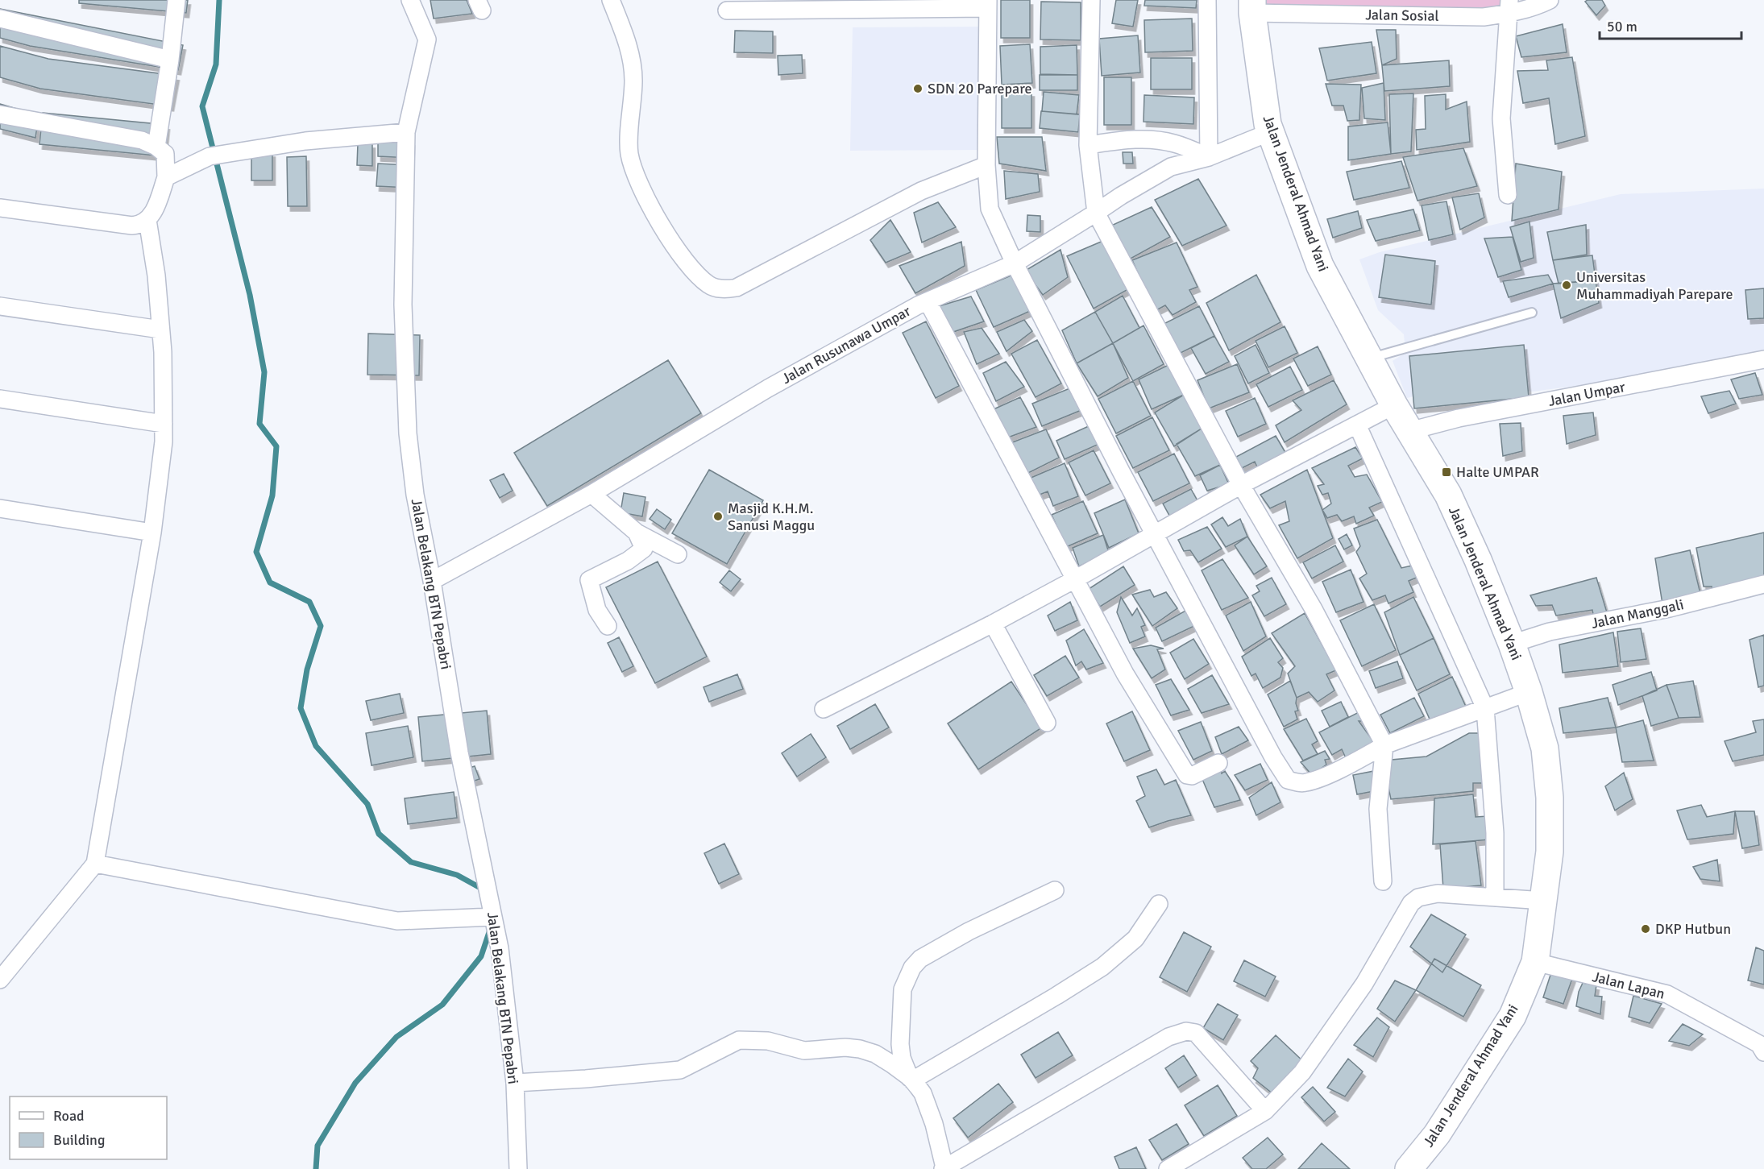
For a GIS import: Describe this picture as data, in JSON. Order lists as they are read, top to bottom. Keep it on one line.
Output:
{"streets":{"highway":["Jalan Jenderal Ahmad Yani"],"street":["Jalan Sosial","Jalan Rusunawa Umpar","Jalan Umpar","Jalan Belakang BTN Pepabri","Jalan Manggali","Jalan Lapan"]},"crossings":[["Jalan Sosial","Jalan Jenderal Ahmad Yani"],["Jalan Jenderal Ahmad Yani","Jalan Rusunawa Umpar"],["Jalan Jenderal Ahmad Yani","Jalan Umpar"],["Jalan Jenderal Ahmad Yani","Jalan Manggali"],["Jalan Jenderal Ahmad Yani","Jalan Lapan"],["Jalan Rusunawa Umpar","Jalan Belakang BTN Pepabri"]],"places":{"other":["SDN 20 Parepare","Universitas Muhammadiyah Parepare","Masjid K.H.M. Sanusi Maggu","DKP Hutbun"],"transit":["Halte UMPAR"]},"legend":["Road","Building"],"scale_bar":"50 m"}
